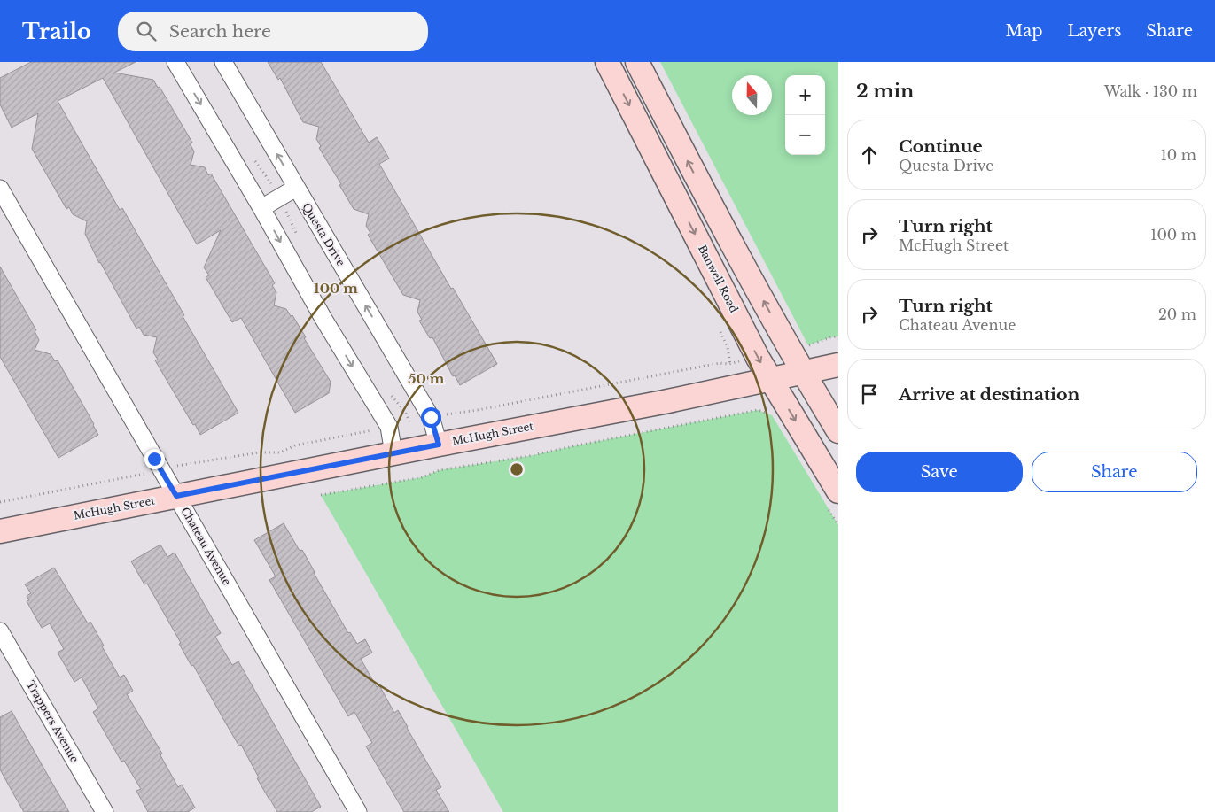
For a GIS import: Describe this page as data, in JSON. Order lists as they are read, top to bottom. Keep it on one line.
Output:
{"streets":{"main road":["Banwell Road","McHugh Street"],"street":["Questa Drive","Chateau Avenue","Trappers Avenue"]},"crossings":[["Questa Drive","McHugh Street"],["Banwell Road","McHugh Street"],["McHugh Street","Chateau Avenue"]],"north":"top","page":{"header":"Trailo","search":"Search here","nav":["Map","Layers","Share"],"heading":["2 min","Walk · 130 m"],"map_buttons":["+","−"],"list":[["Continue","Questa Drive","10 m"],["Turn right","McHugh Street","100 m"],["Turn right","Chateau Avenue","20 m"],"Arrive at destination"],"buttons":["Save","Share"]},"rings":["100 m","50 m"]}
